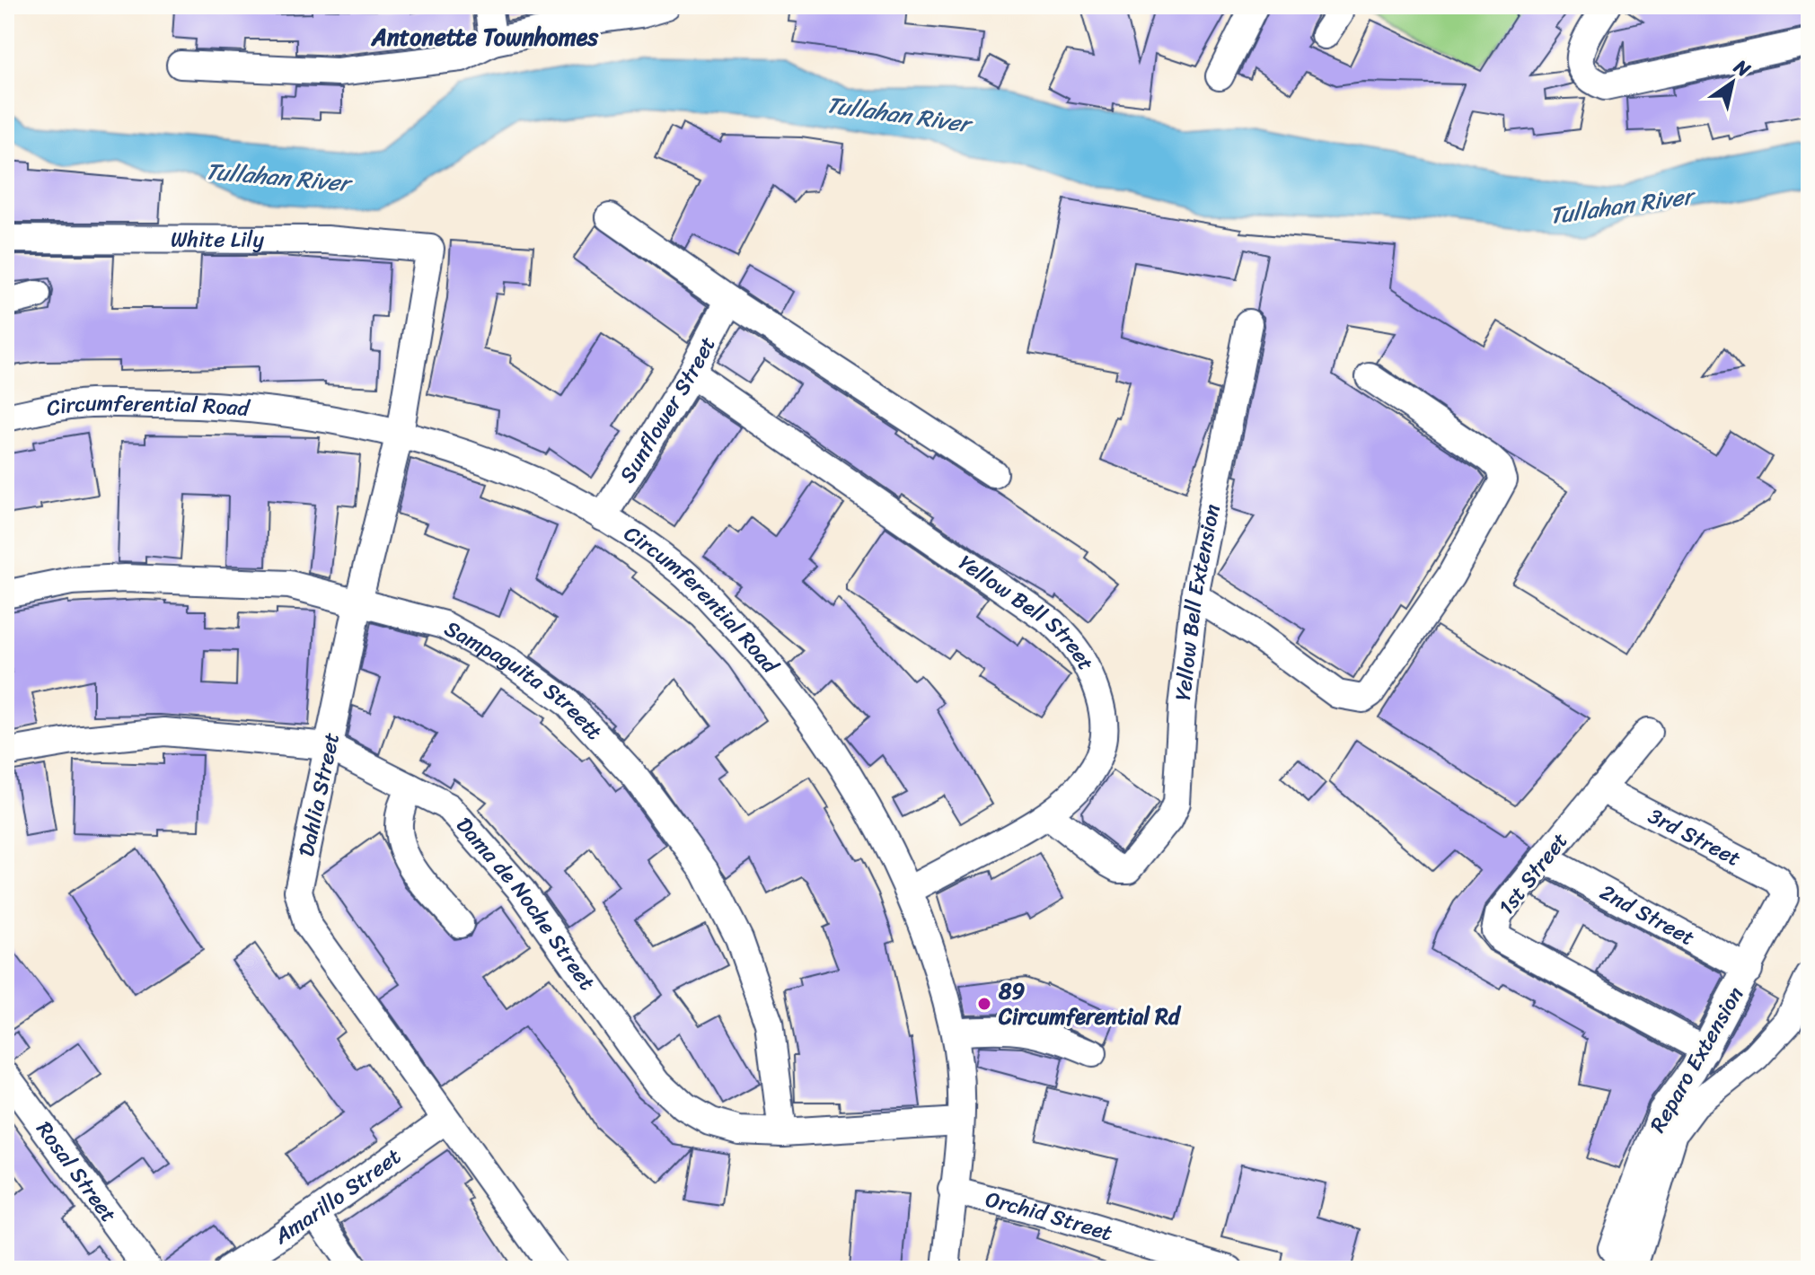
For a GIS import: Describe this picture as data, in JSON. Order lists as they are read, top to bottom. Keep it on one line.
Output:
{"streets":{"street":["White Lily","Sunflower Street","Circumferential Road","Yellow Bell Extension","Yellow Bell Street","Sampaguita Streett","Dahlia Street","3rd Street","1st Street","Dama de Noche Street","2nd Street","Reparo Extension","Rosal Street","Amarillo Street","Orchid Street"]},"crossings":[["White Lily","Dahlia Street"],["Sunflower Street","Circumferential Road"],["Sunflower Street","Yellow Bell Street"],["Circumferential Road","Yellow Bell Street"],["Circumferential Road","Dahlia Street"],["Circumferential Road","Dama de Noche Street"],["Circumferential Road","Orchid Street"],["Yellow Bell Extension","Yellow Bell Street"],["Sampaguita Streett","Dahlia Street"],["Sampaguita Streett","Dama de Noche Street"],["Dahlia Street","Dama de Noche Street"],["Dahlia Street","Amarillo Street"],["3rd Street","1st Street"],["3rd Street","Reparo Extension"],["1st Street","2nd Street"],["1st Street","Reparo Extension"],["2nd Street","Reparo Extension"]],"districts":["Antonette Townhomes"],"water":["Tullahan River"],"places":["89 Circumferential Rd"],"north":"top right"}
